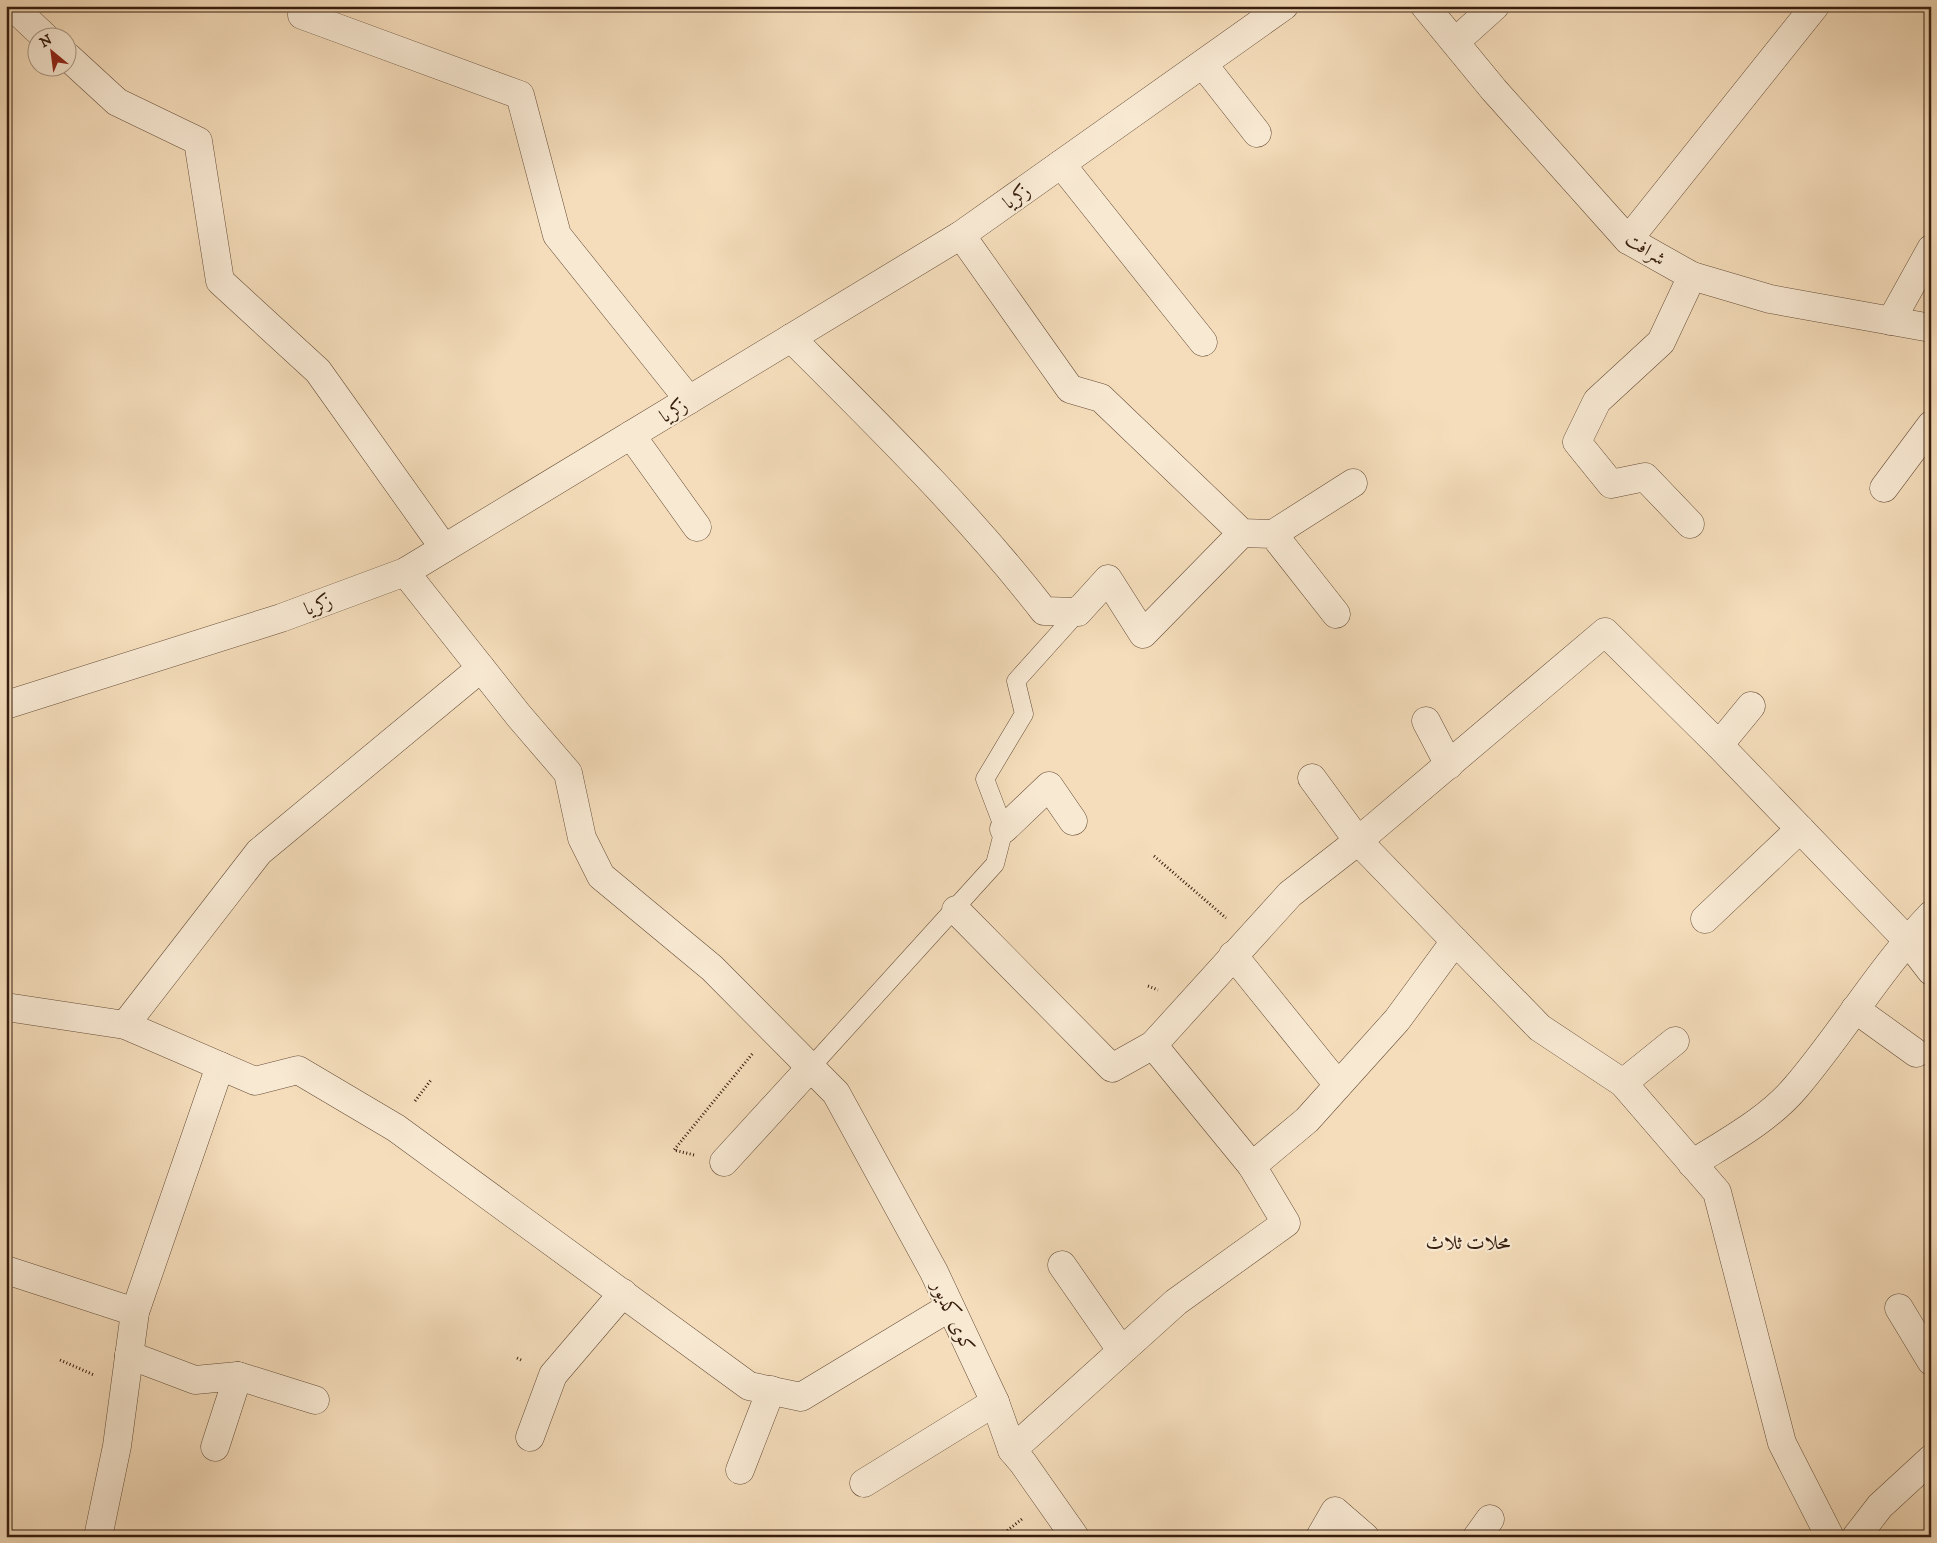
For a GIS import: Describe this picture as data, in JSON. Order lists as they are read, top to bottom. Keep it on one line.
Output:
{"streets":{"street":["زکریا","شرافت","کوی کدیور"]},"crossings":[["زکریا","کوی کدیور"]],"districts":["محلات ثلاث"],"north":"top left"}
